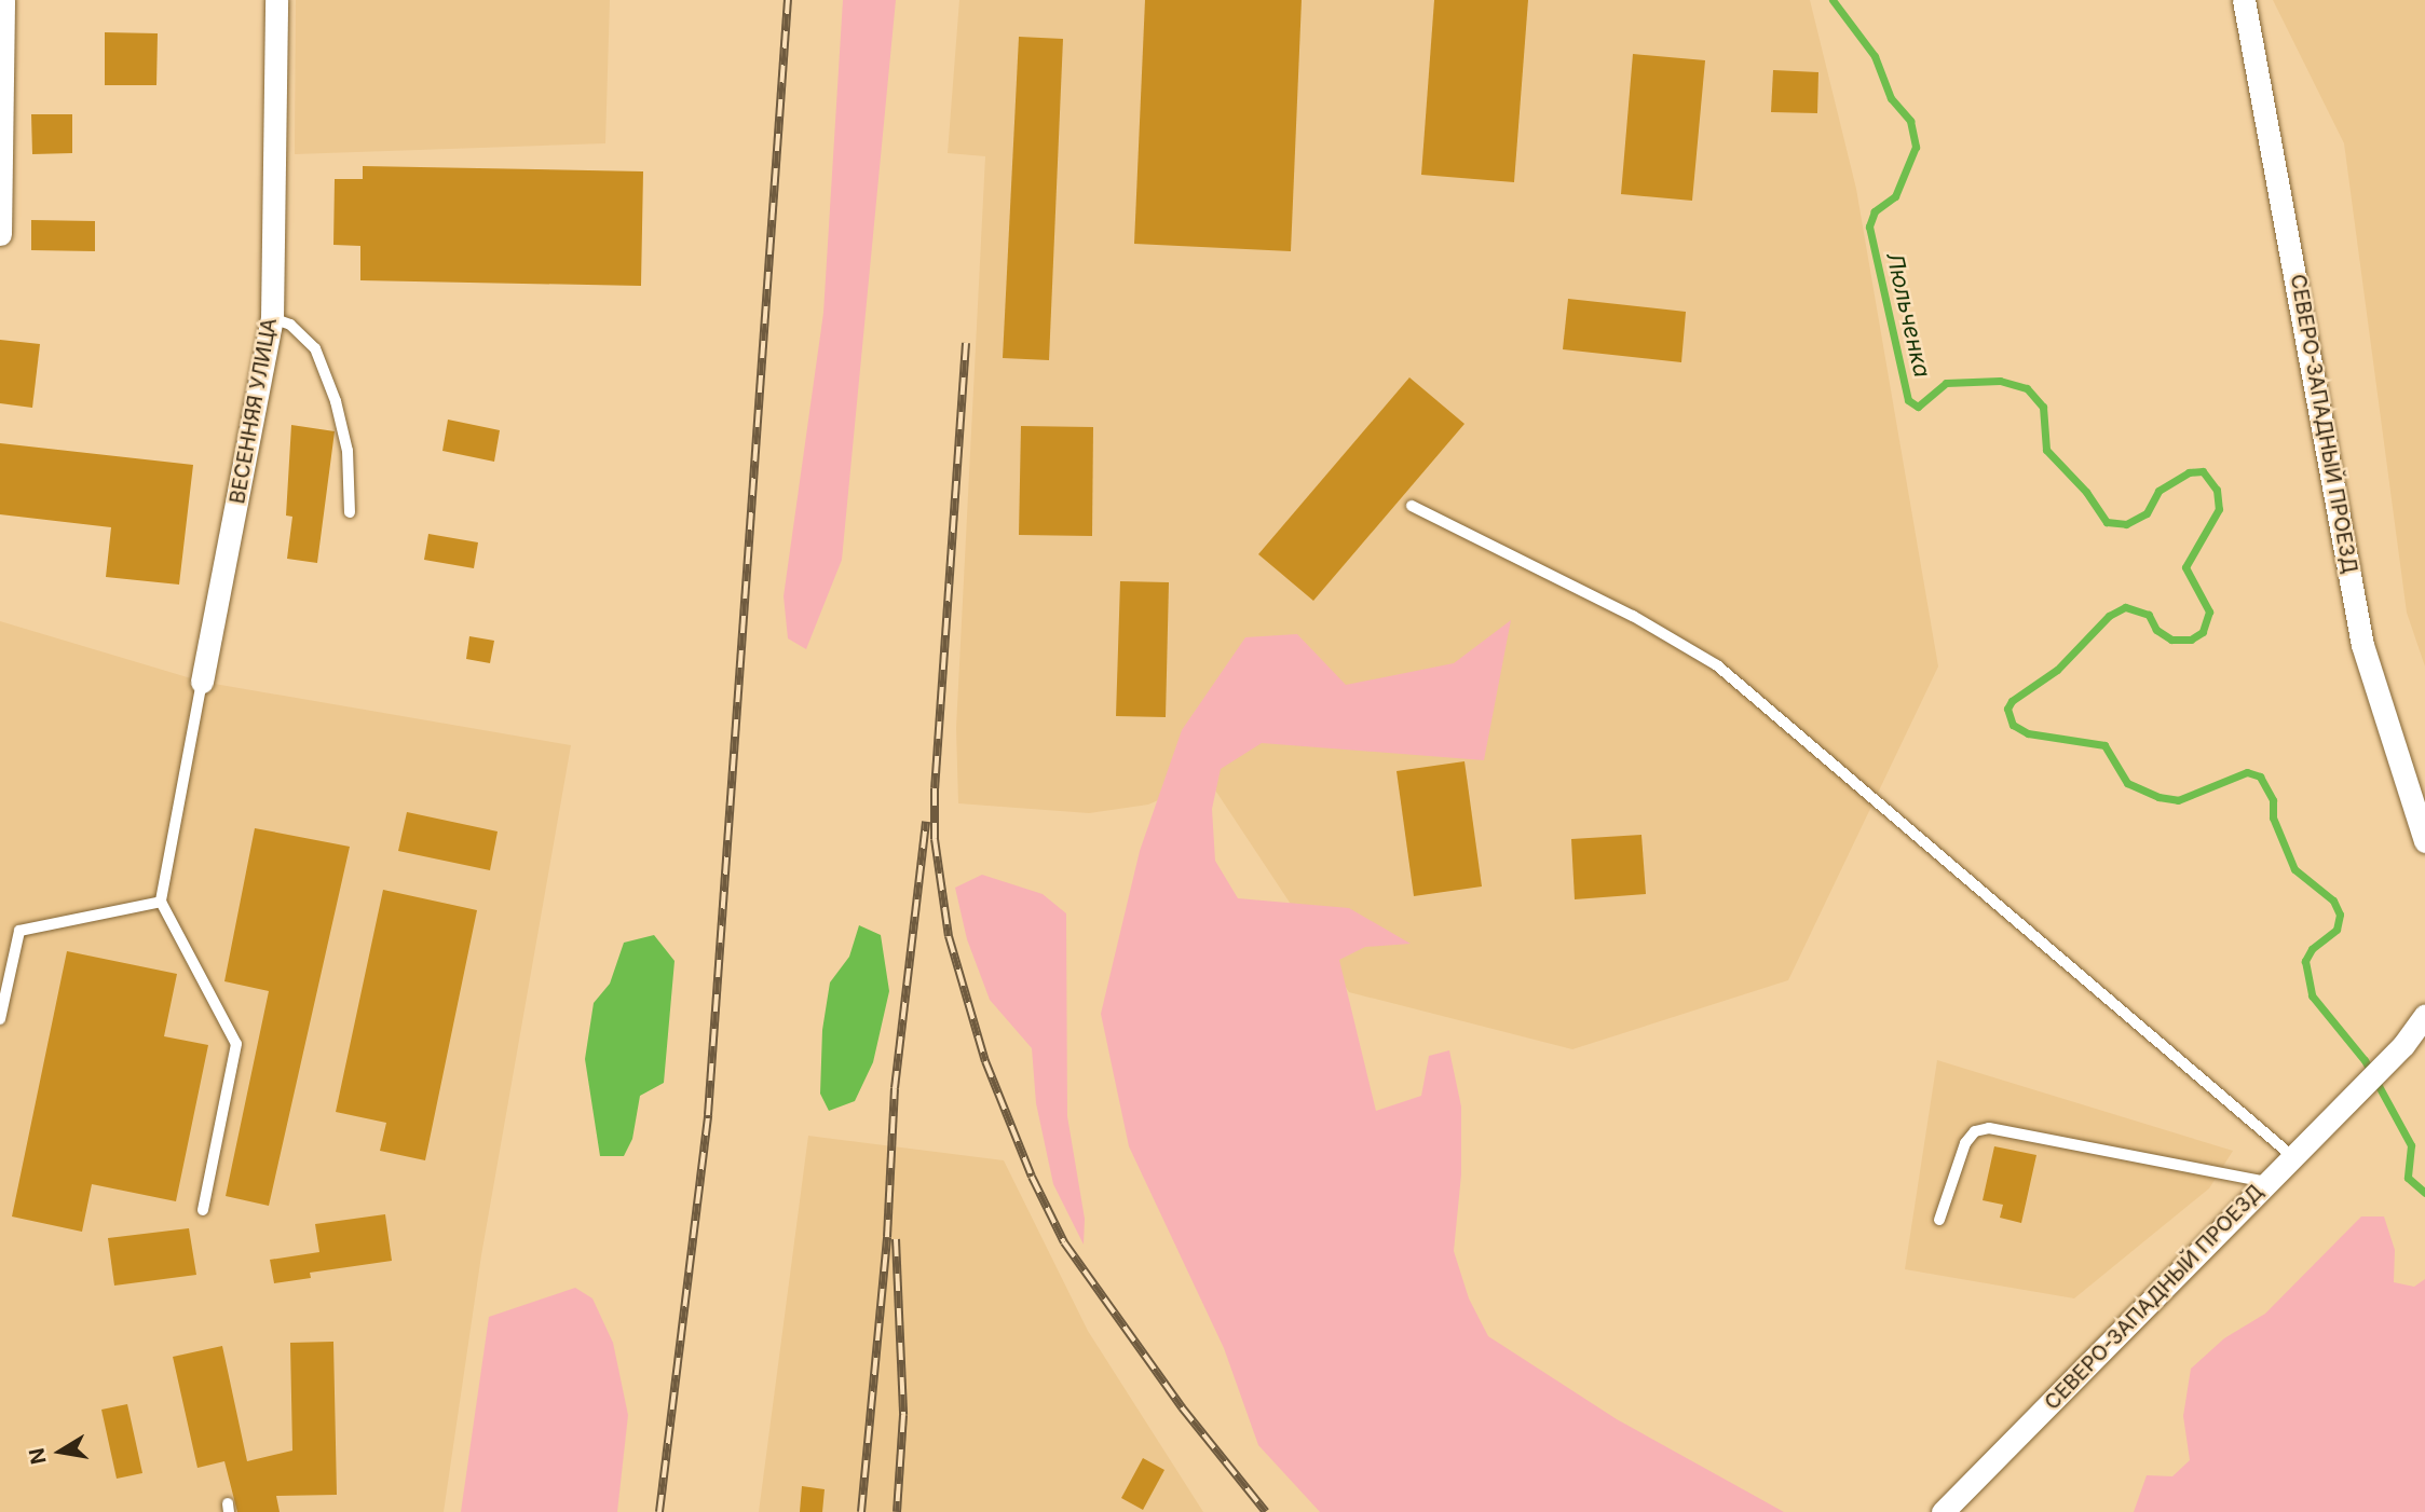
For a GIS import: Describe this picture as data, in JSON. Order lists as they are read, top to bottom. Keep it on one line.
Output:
{"streets":{"street":["ВЕСЕННЯЯ УЛИЦА","СЕВЕРО-ЗАПАДНЫЙ ПРОЕЗД"]},"water":["Люльченка"],"north":"left"}
